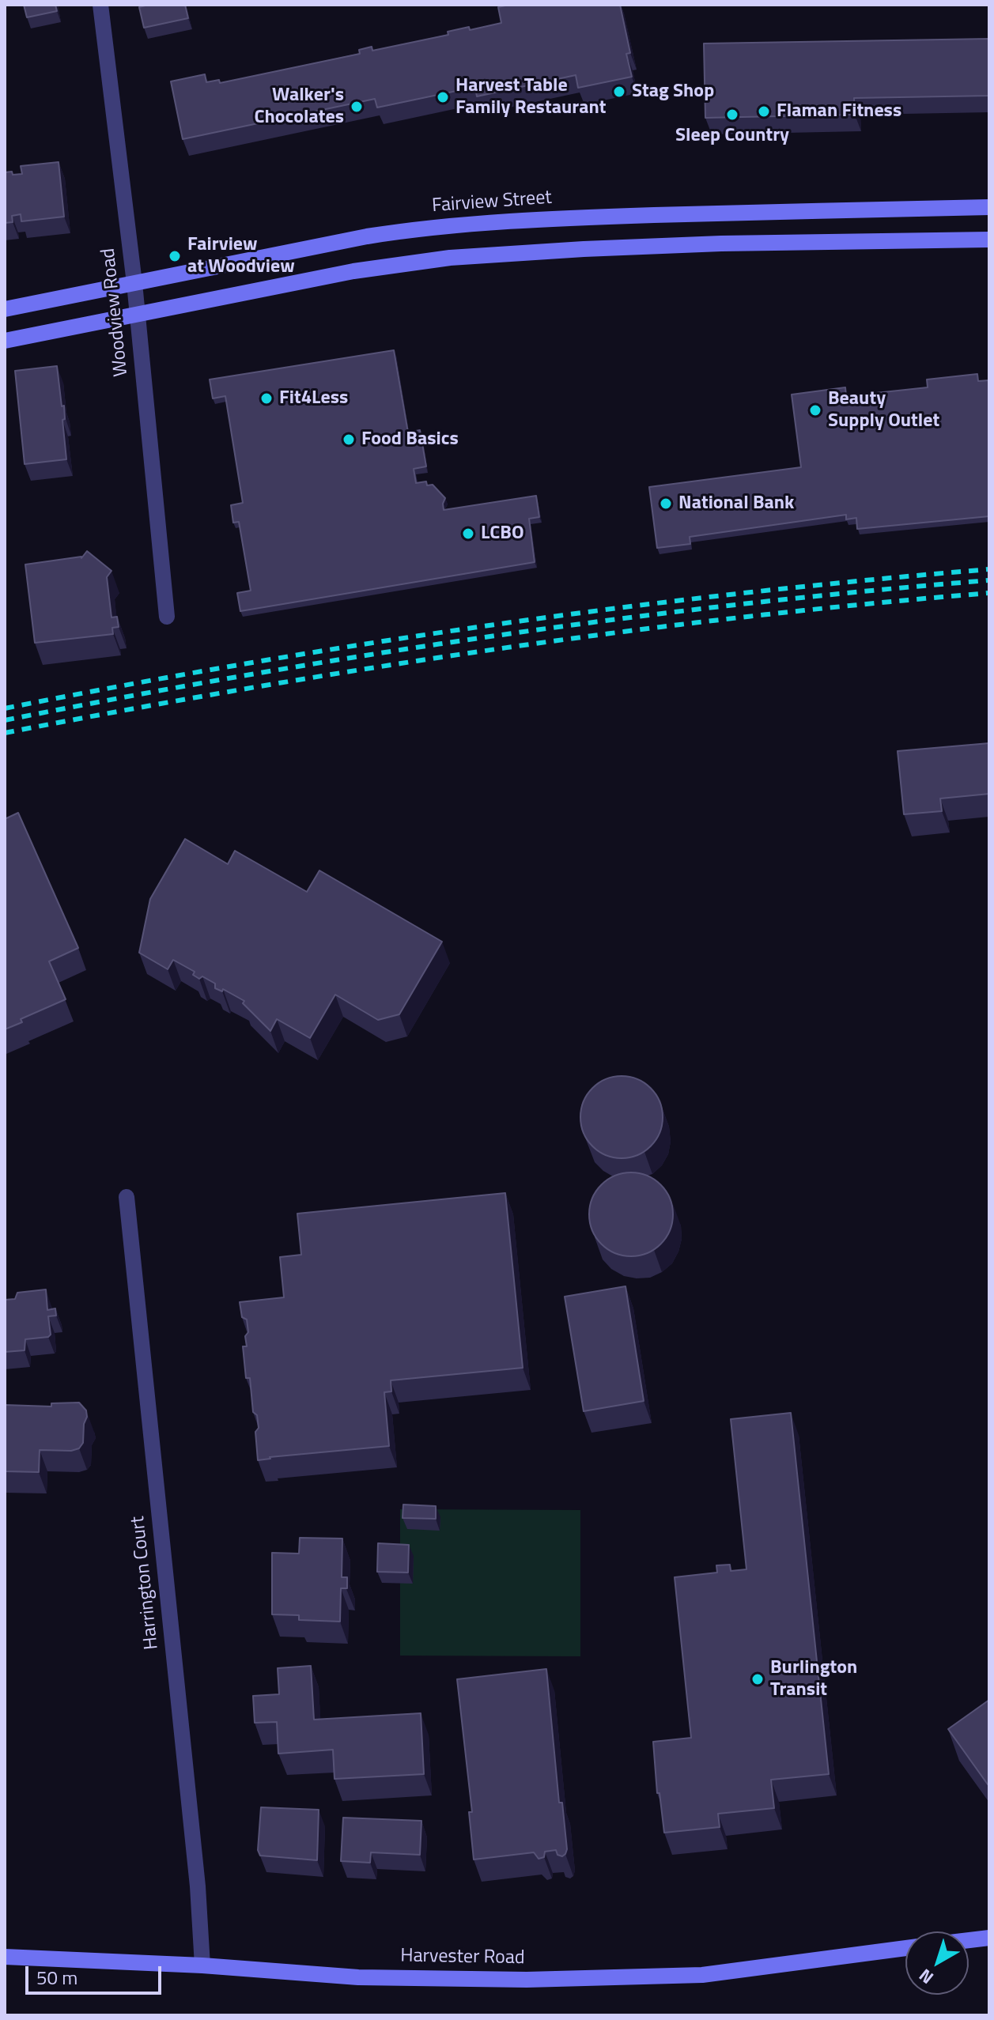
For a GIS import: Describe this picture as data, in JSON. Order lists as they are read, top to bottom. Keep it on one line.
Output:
{"streets":{"main road":["Fairview Street","Harvester Road"],"street":["Woodview Road","Harrington Court"]},"crossings":[["Fairview Street","Woodview Road"],["Harrington Court","Harvester Road"]],"places":["Stag Shop","Harvest Table Family Restaurant","Walker's Chocolates","Flaman Fitness","Sleep Country","Fairview at Woodview","Fit4Less","Beauty Supply Outlet","Food Basics","National Bank","LCBO","Burlington Transit"],"scale_bar":"50 m","north":"bottom left"}
